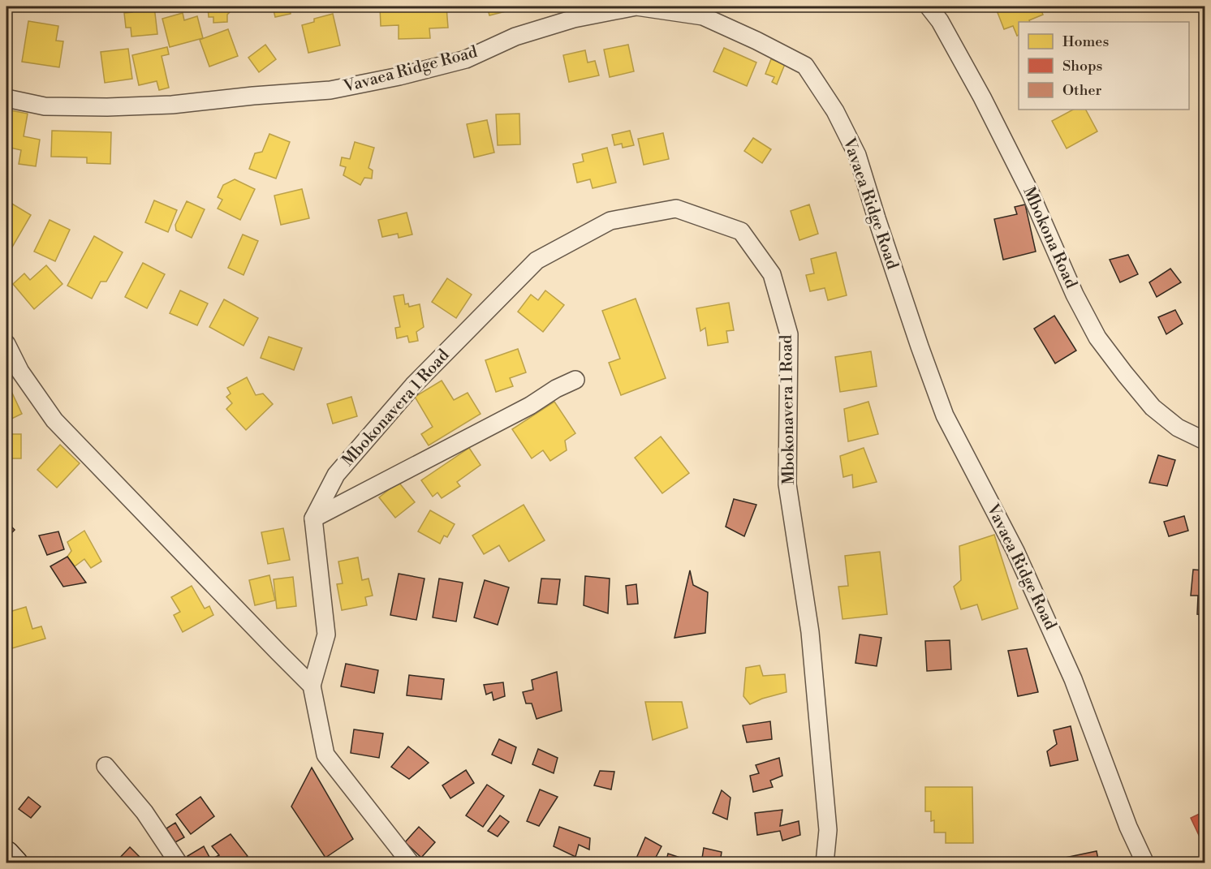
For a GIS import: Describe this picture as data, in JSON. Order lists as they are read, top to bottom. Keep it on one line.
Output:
{"streets":{"street":["Vavaea Ridge Road","Mbokona Road","Mbokonavera 1 Road"]},"legend":["Homes","Shops","Other"]}
